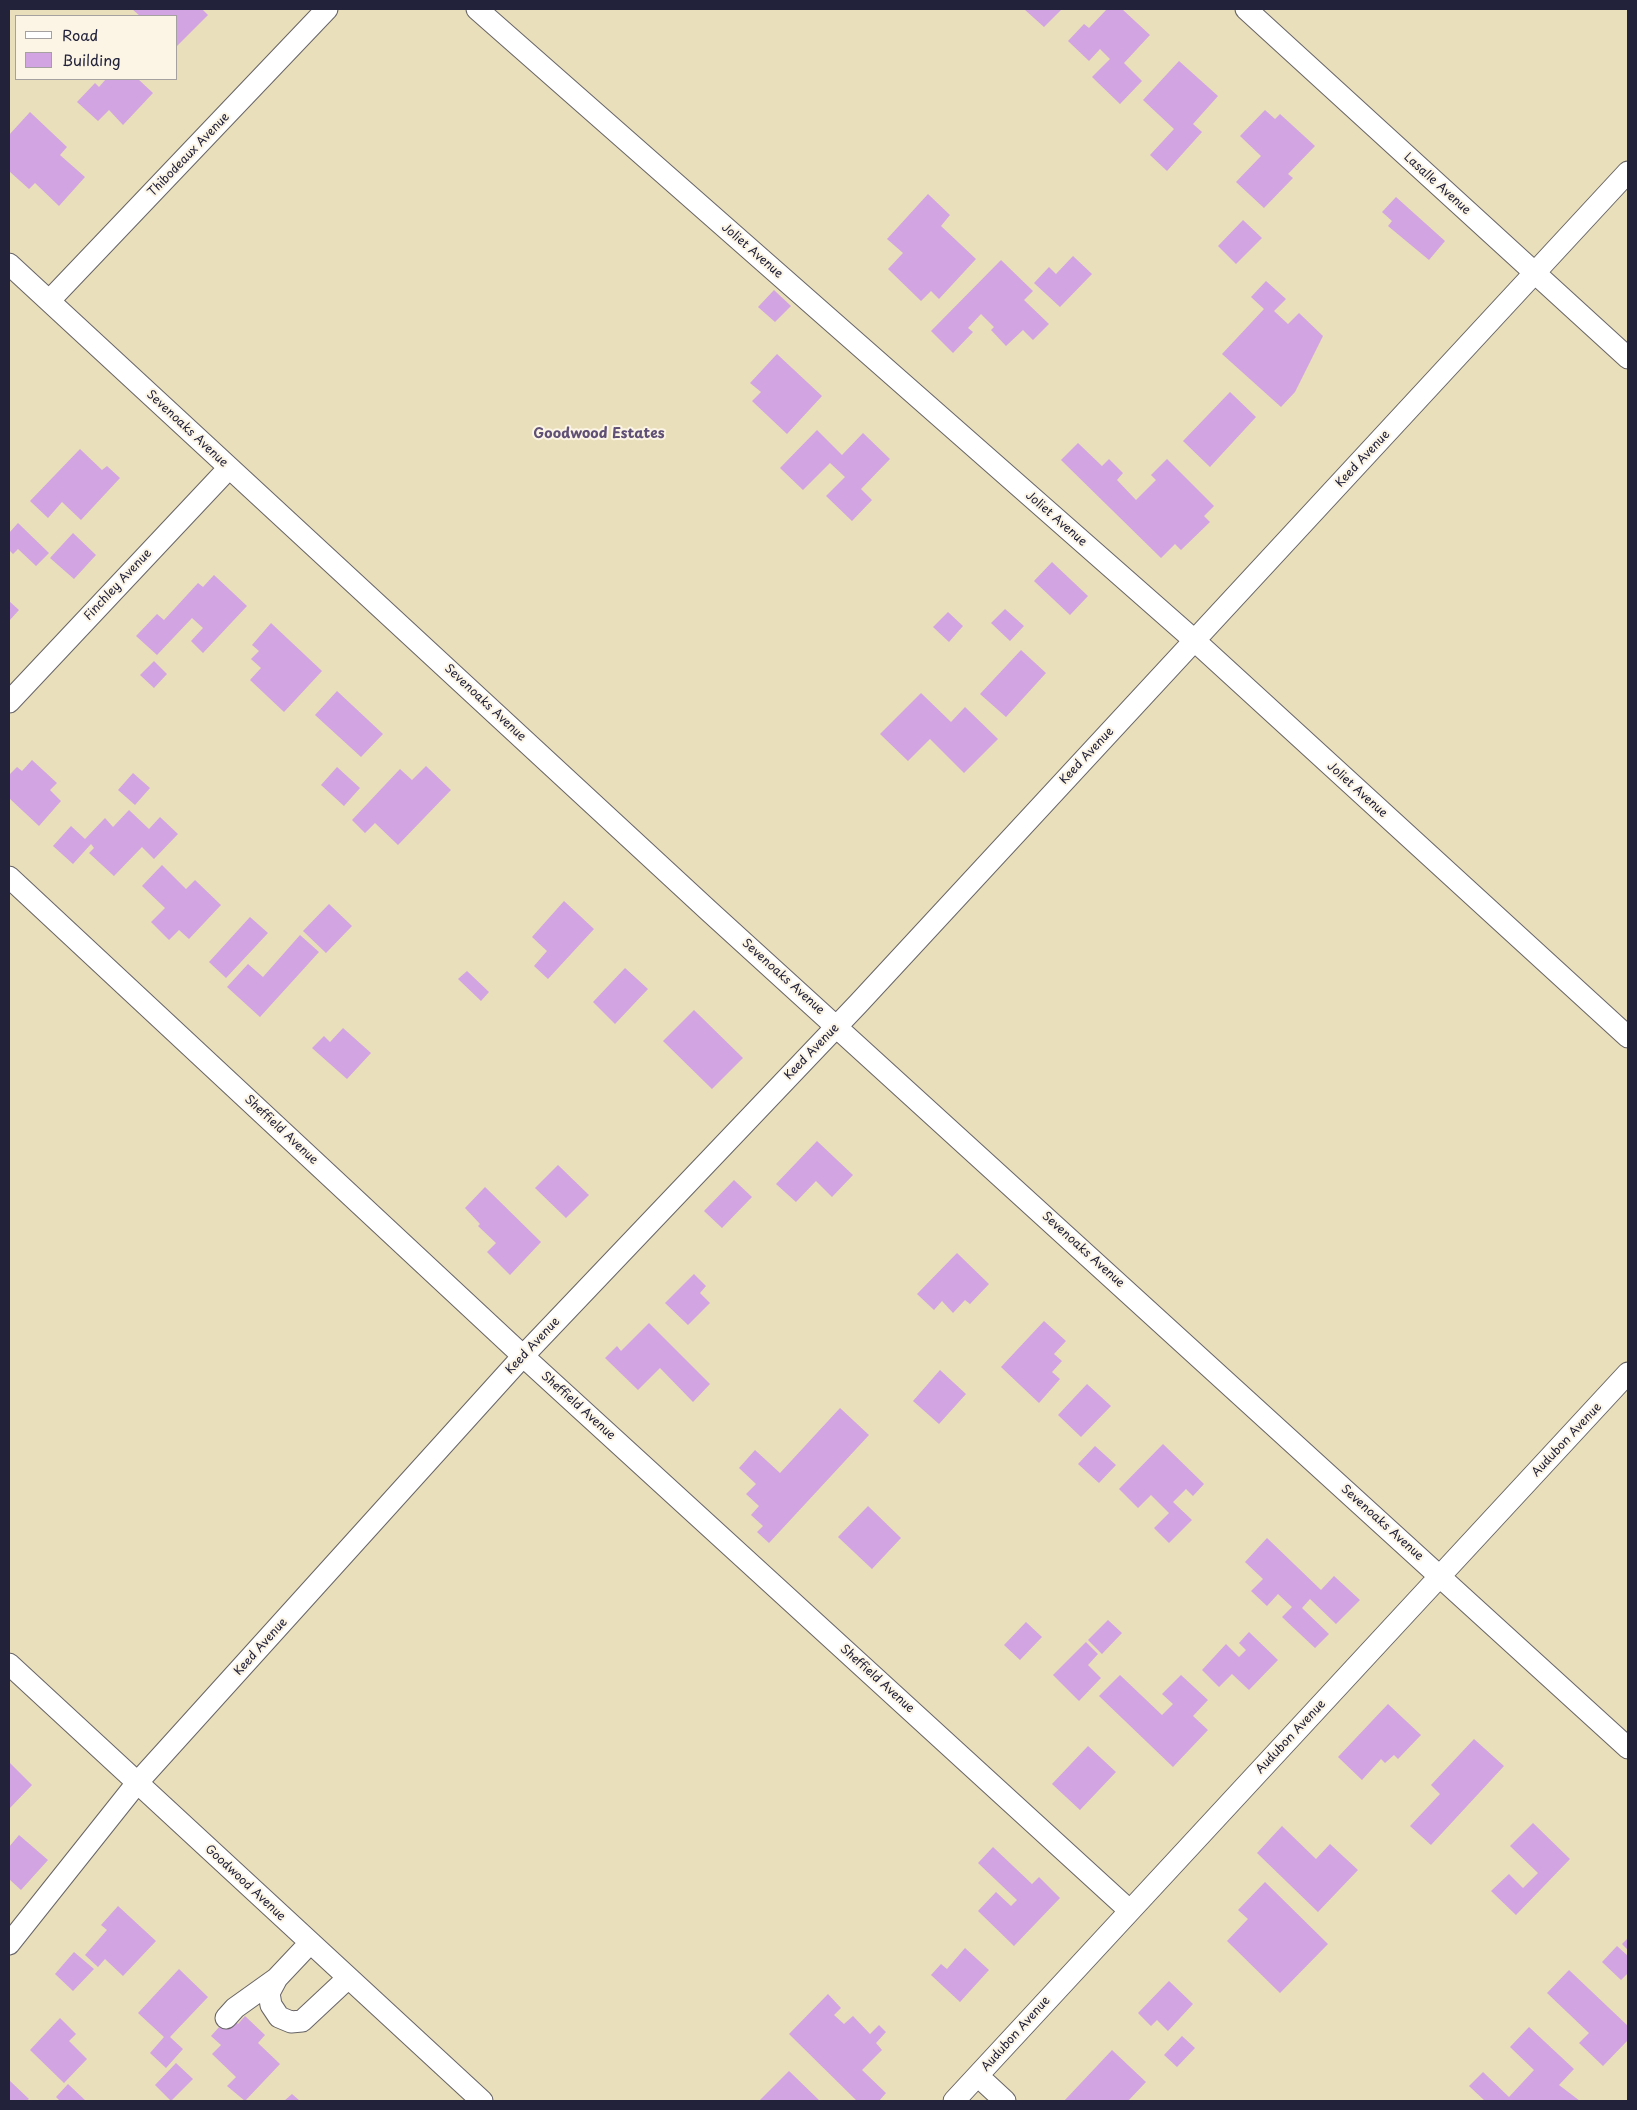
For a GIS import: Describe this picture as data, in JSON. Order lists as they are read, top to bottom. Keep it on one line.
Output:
{"streets":{"street":["Thibodeaux Avenue","Lasalle Avenue","Joliet Avenue","Sevenoaks Avenue","Keed Avenue","Finchley Avenue","Sheffield Avenue","Audubon Avenue","Goodwood Avenue"]},"crossings":[["Thibodeaux Avenue","Sevenoaks Avenue"],["Lasalle Avenue","Keed Avenue"],["Joliet Avenue","Keed Avenue"],["Sevenoaks Avenue","Keed Avenue"],["Sevenoaks Avenue","Finchley Avenue"],["Sevenoaks Avenue","Audubon Avenue"],["Keed Avenue","Sheffield Avenue"],["Keed Avenue","Goodwood Avenue"],["Sheffield Avenue","Audubon Avenue"]],"districts":["Goodwood Estates"],"legend":["Road","Building"]}
